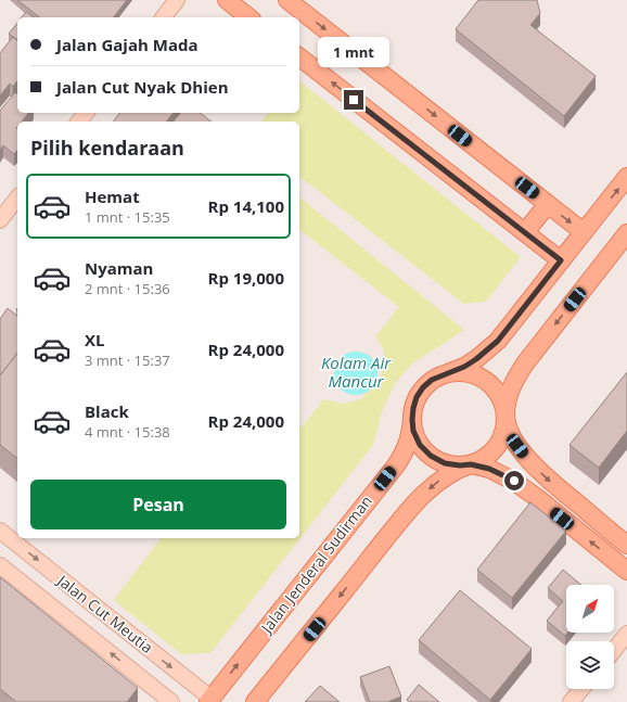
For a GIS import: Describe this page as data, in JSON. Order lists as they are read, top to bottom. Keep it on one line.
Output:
{"streets":{"main road":["Jalan Jenderal Sudirman"],"street":["Jalan Cut Meutia"]},"crossings":[["Jalan Jenderal Sudirman","Jalan Cut Meutia"]],"water":["Kolam Air Mancur"],"north":"top right","page":{"banner":["Jalan Gajah Mada","Jalan Cut Nyak Dhien"],"bubble":"1 mnt","heading":"Pilih kendaraan","list":[{"name":"Hemat","note":"1 mnt · 15:35","value":"Rp 14,100"},{"name":"Nyaman","note":"2 mnt · 15:36","value":"Rp 19,000"},{"name":"XL","note":"3 mnt · 15:37","value":"Rp 24,000"},{"name":"Black","note":"4 mnt · 15:38","value":"Rp 24,000"}],"buttons":"Pesan"}}
